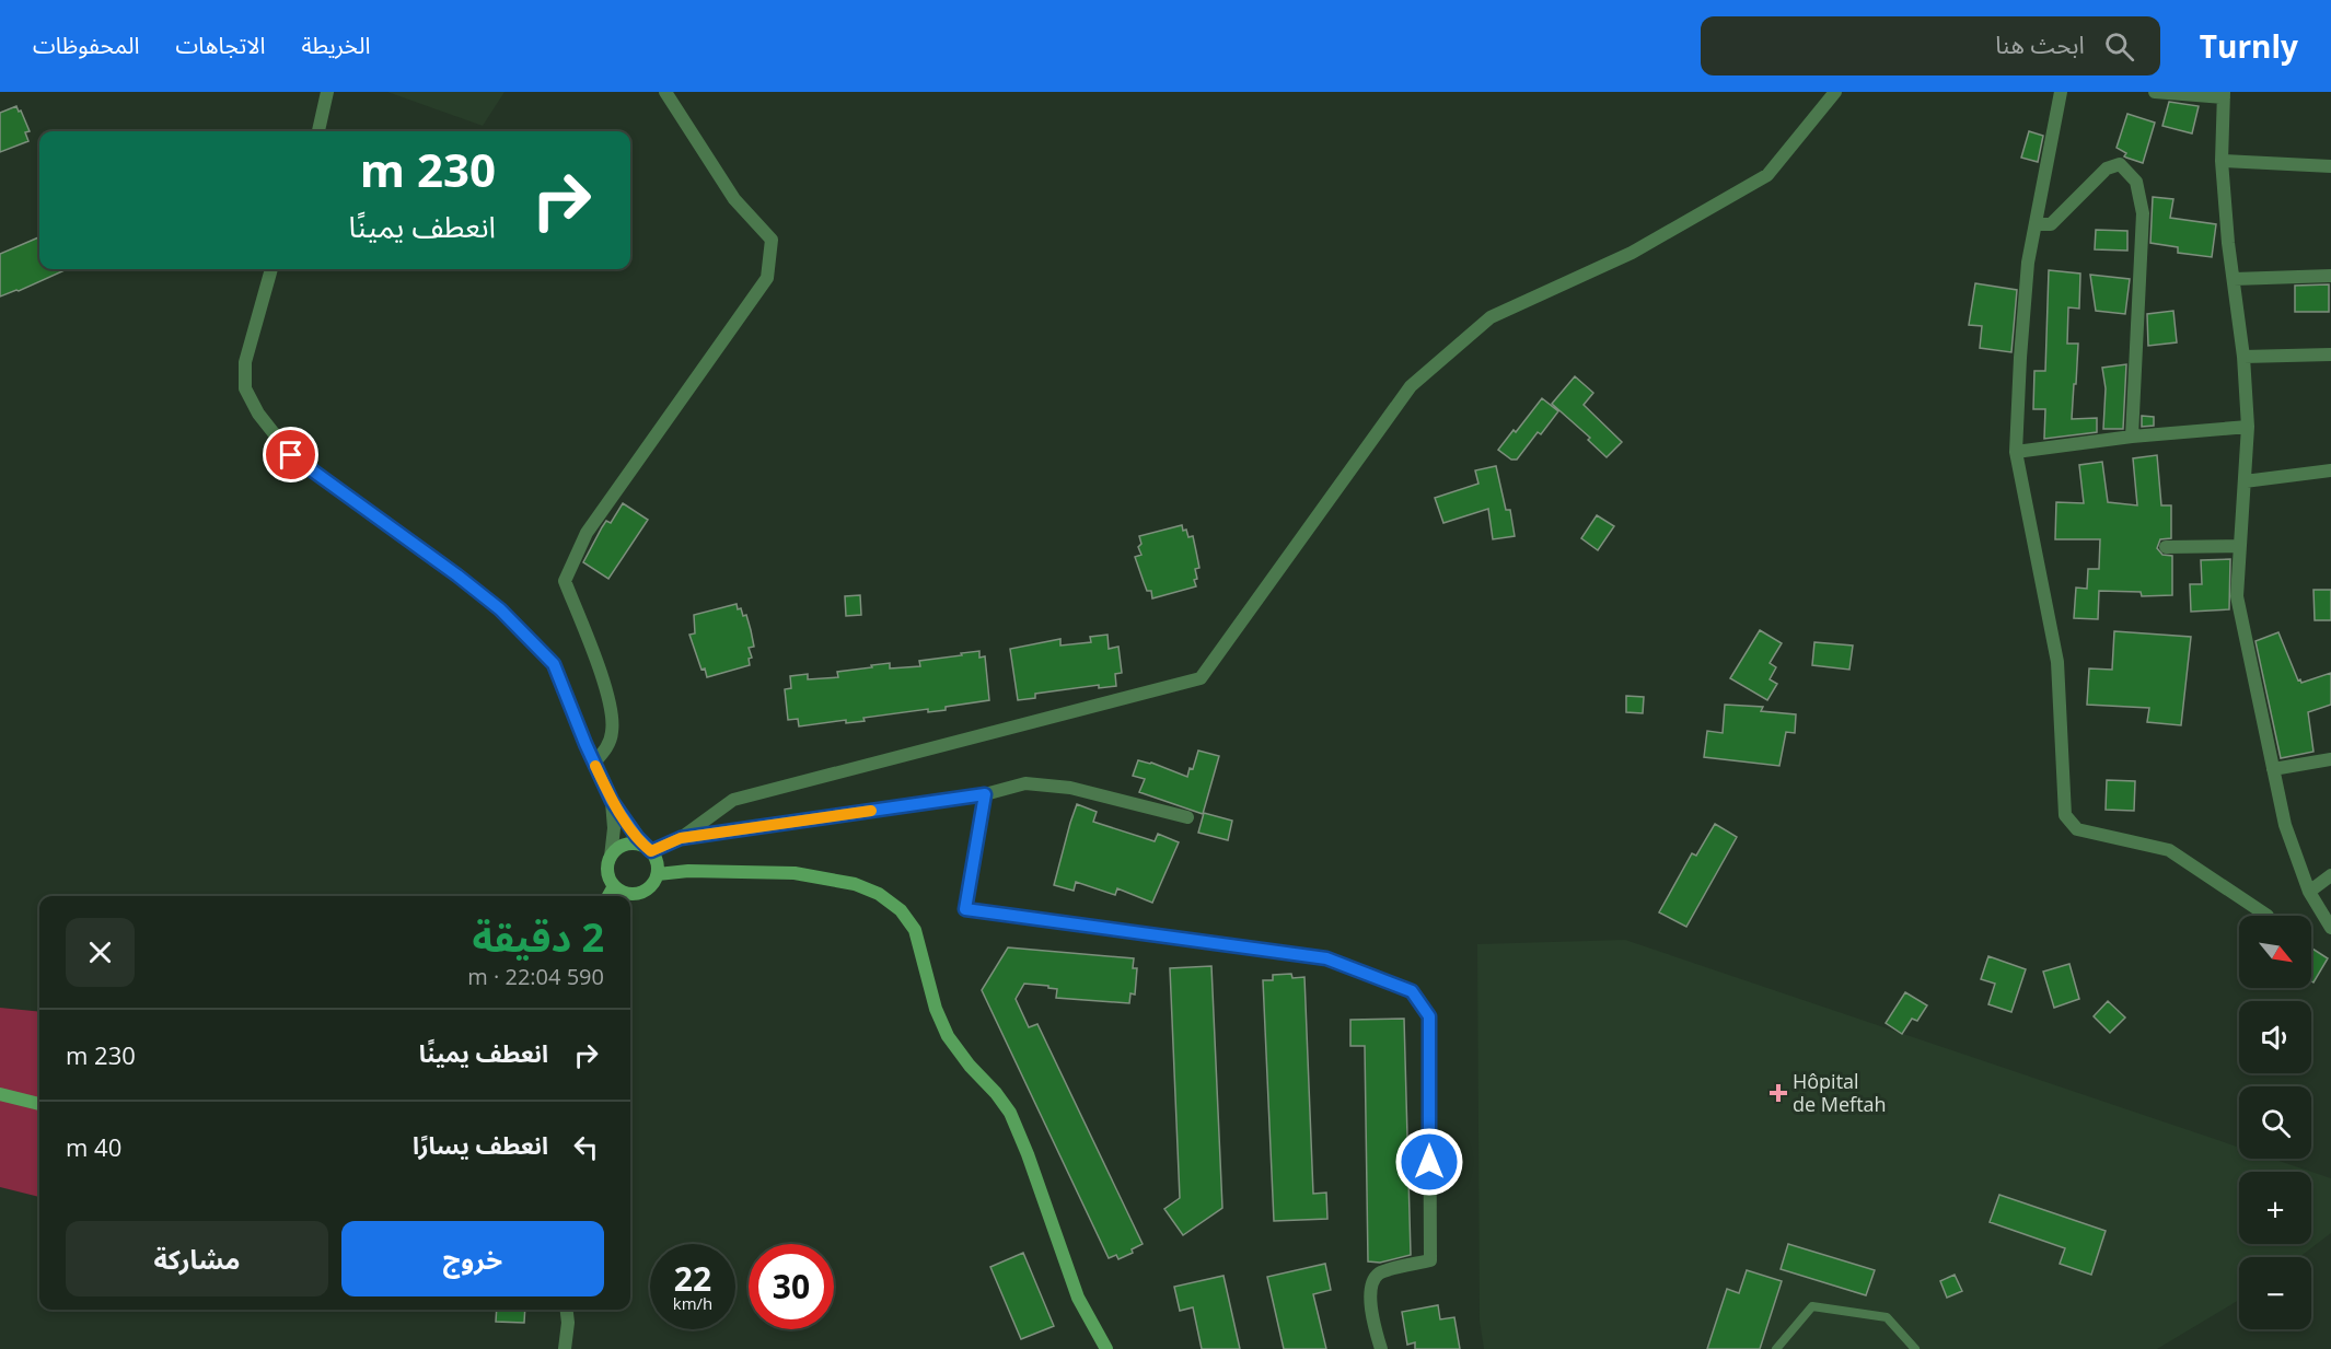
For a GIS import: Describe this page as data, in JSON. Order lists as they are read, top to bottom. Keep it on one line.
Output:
{"places":{"health":["Hôpital de Meftah"]},"north":"bottom right","page":{"header":"Turnly","search":"ابحث هنا","nav":["الخريطة","الاتجاهات","المحفوظات"],"turn":["230 m","انعطف يمينًا"],"heading":["2 دقيقة","590 m · 22:04"],"map_buttons":["+","−"],"list":[{"name":"انعطف يمينًا","value":"230 m"},{"name":"انعطف يسارًا","value":"40 m"}],"buttons":["خروج","مشاركة"],"speed":"22 km/h","limit":"30"}}
